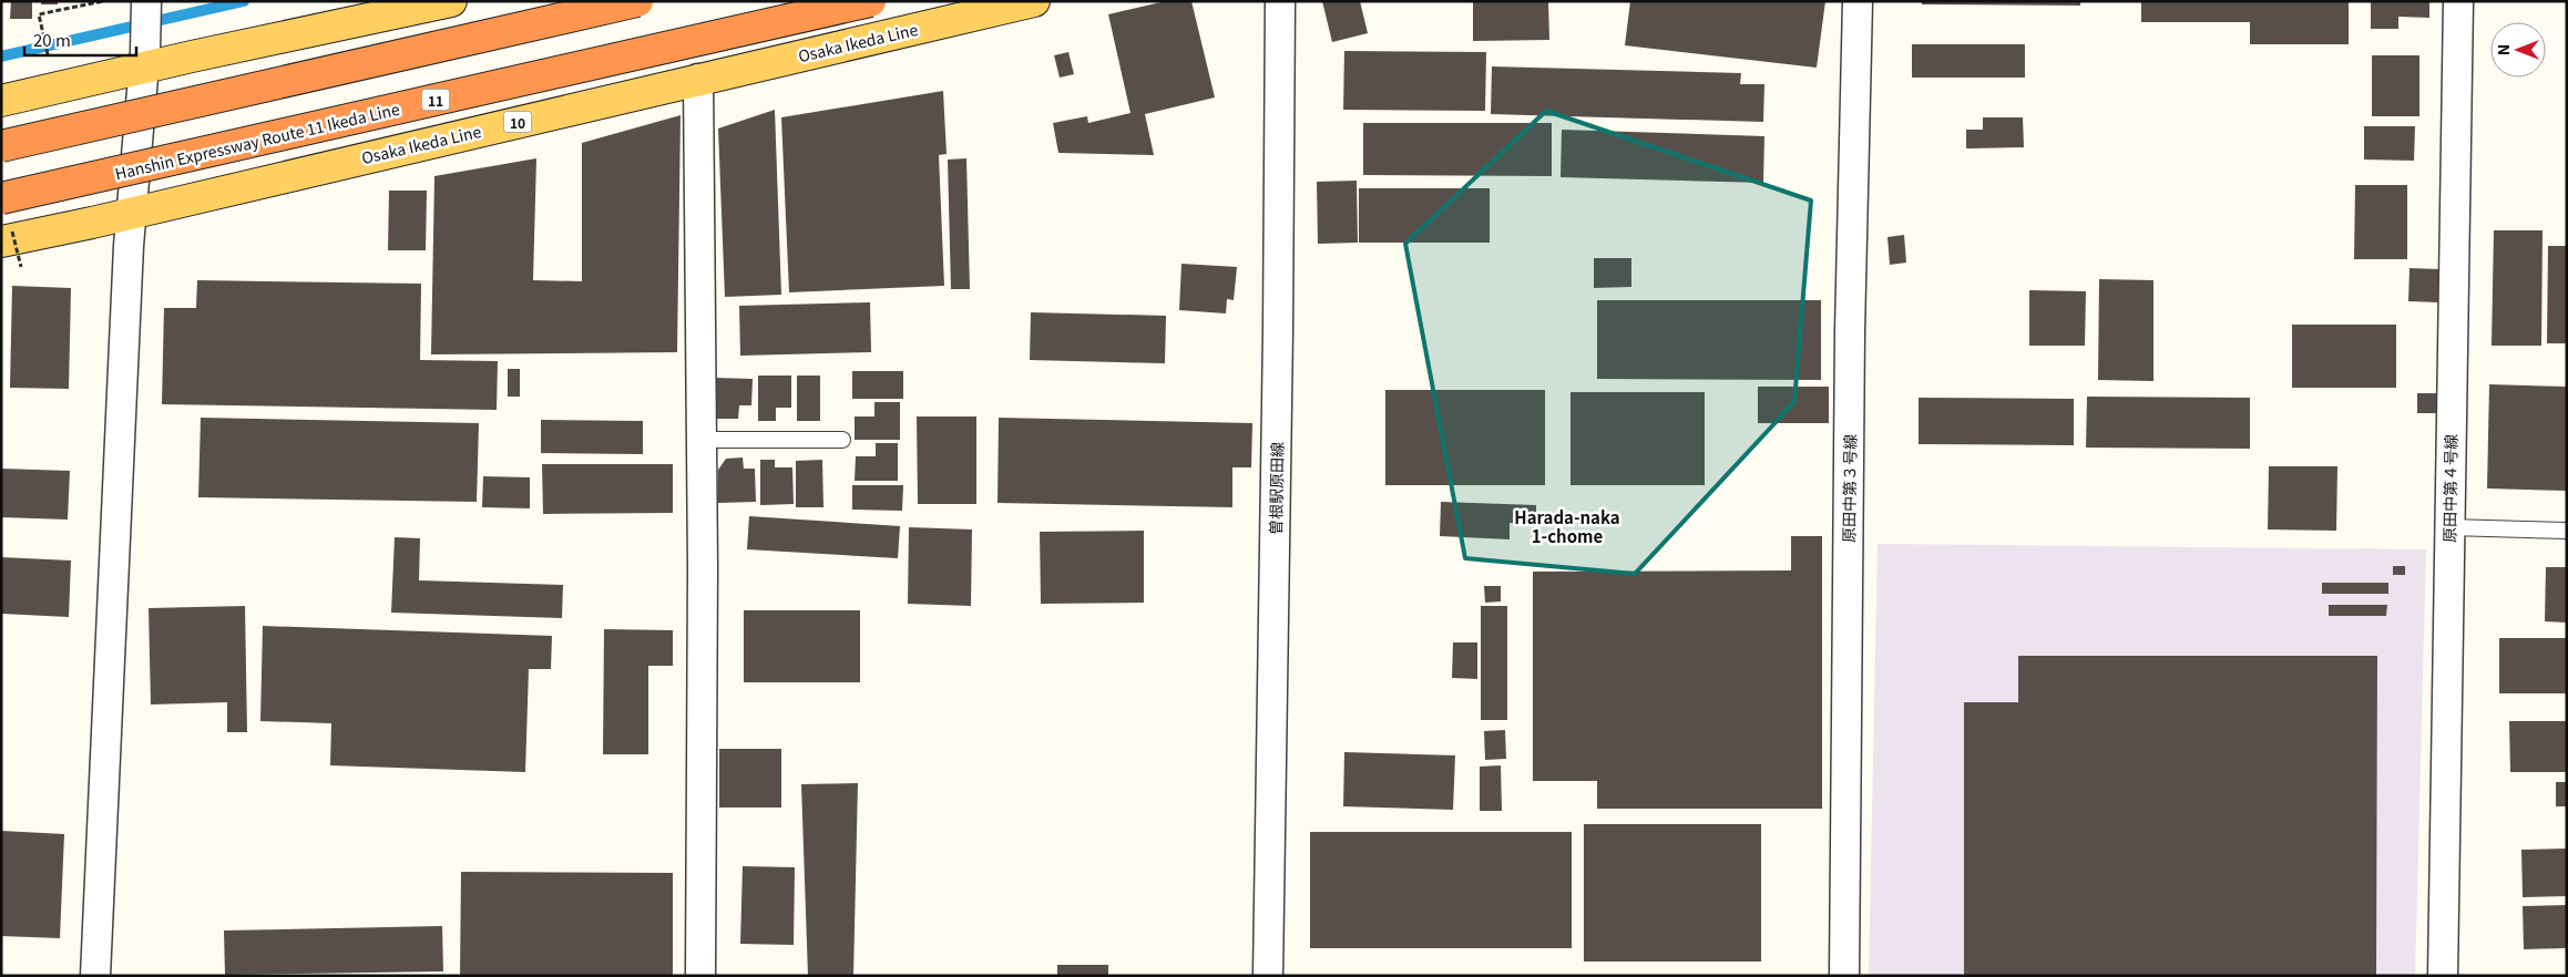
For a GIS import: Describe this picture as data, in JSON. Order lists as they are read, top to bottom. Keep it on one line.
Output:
{"streets":{"highway":["11","Hanshin Expressway Route 11 Ikeda Line"],"main road":["Osaka Ikeda Line","10"],"street":["曽根駅原田線","原田中第３号線","原田中第４号線"]},"districts":["Harada-naka 1-chome"],"scale_bar":"20 m","north":"left"}
